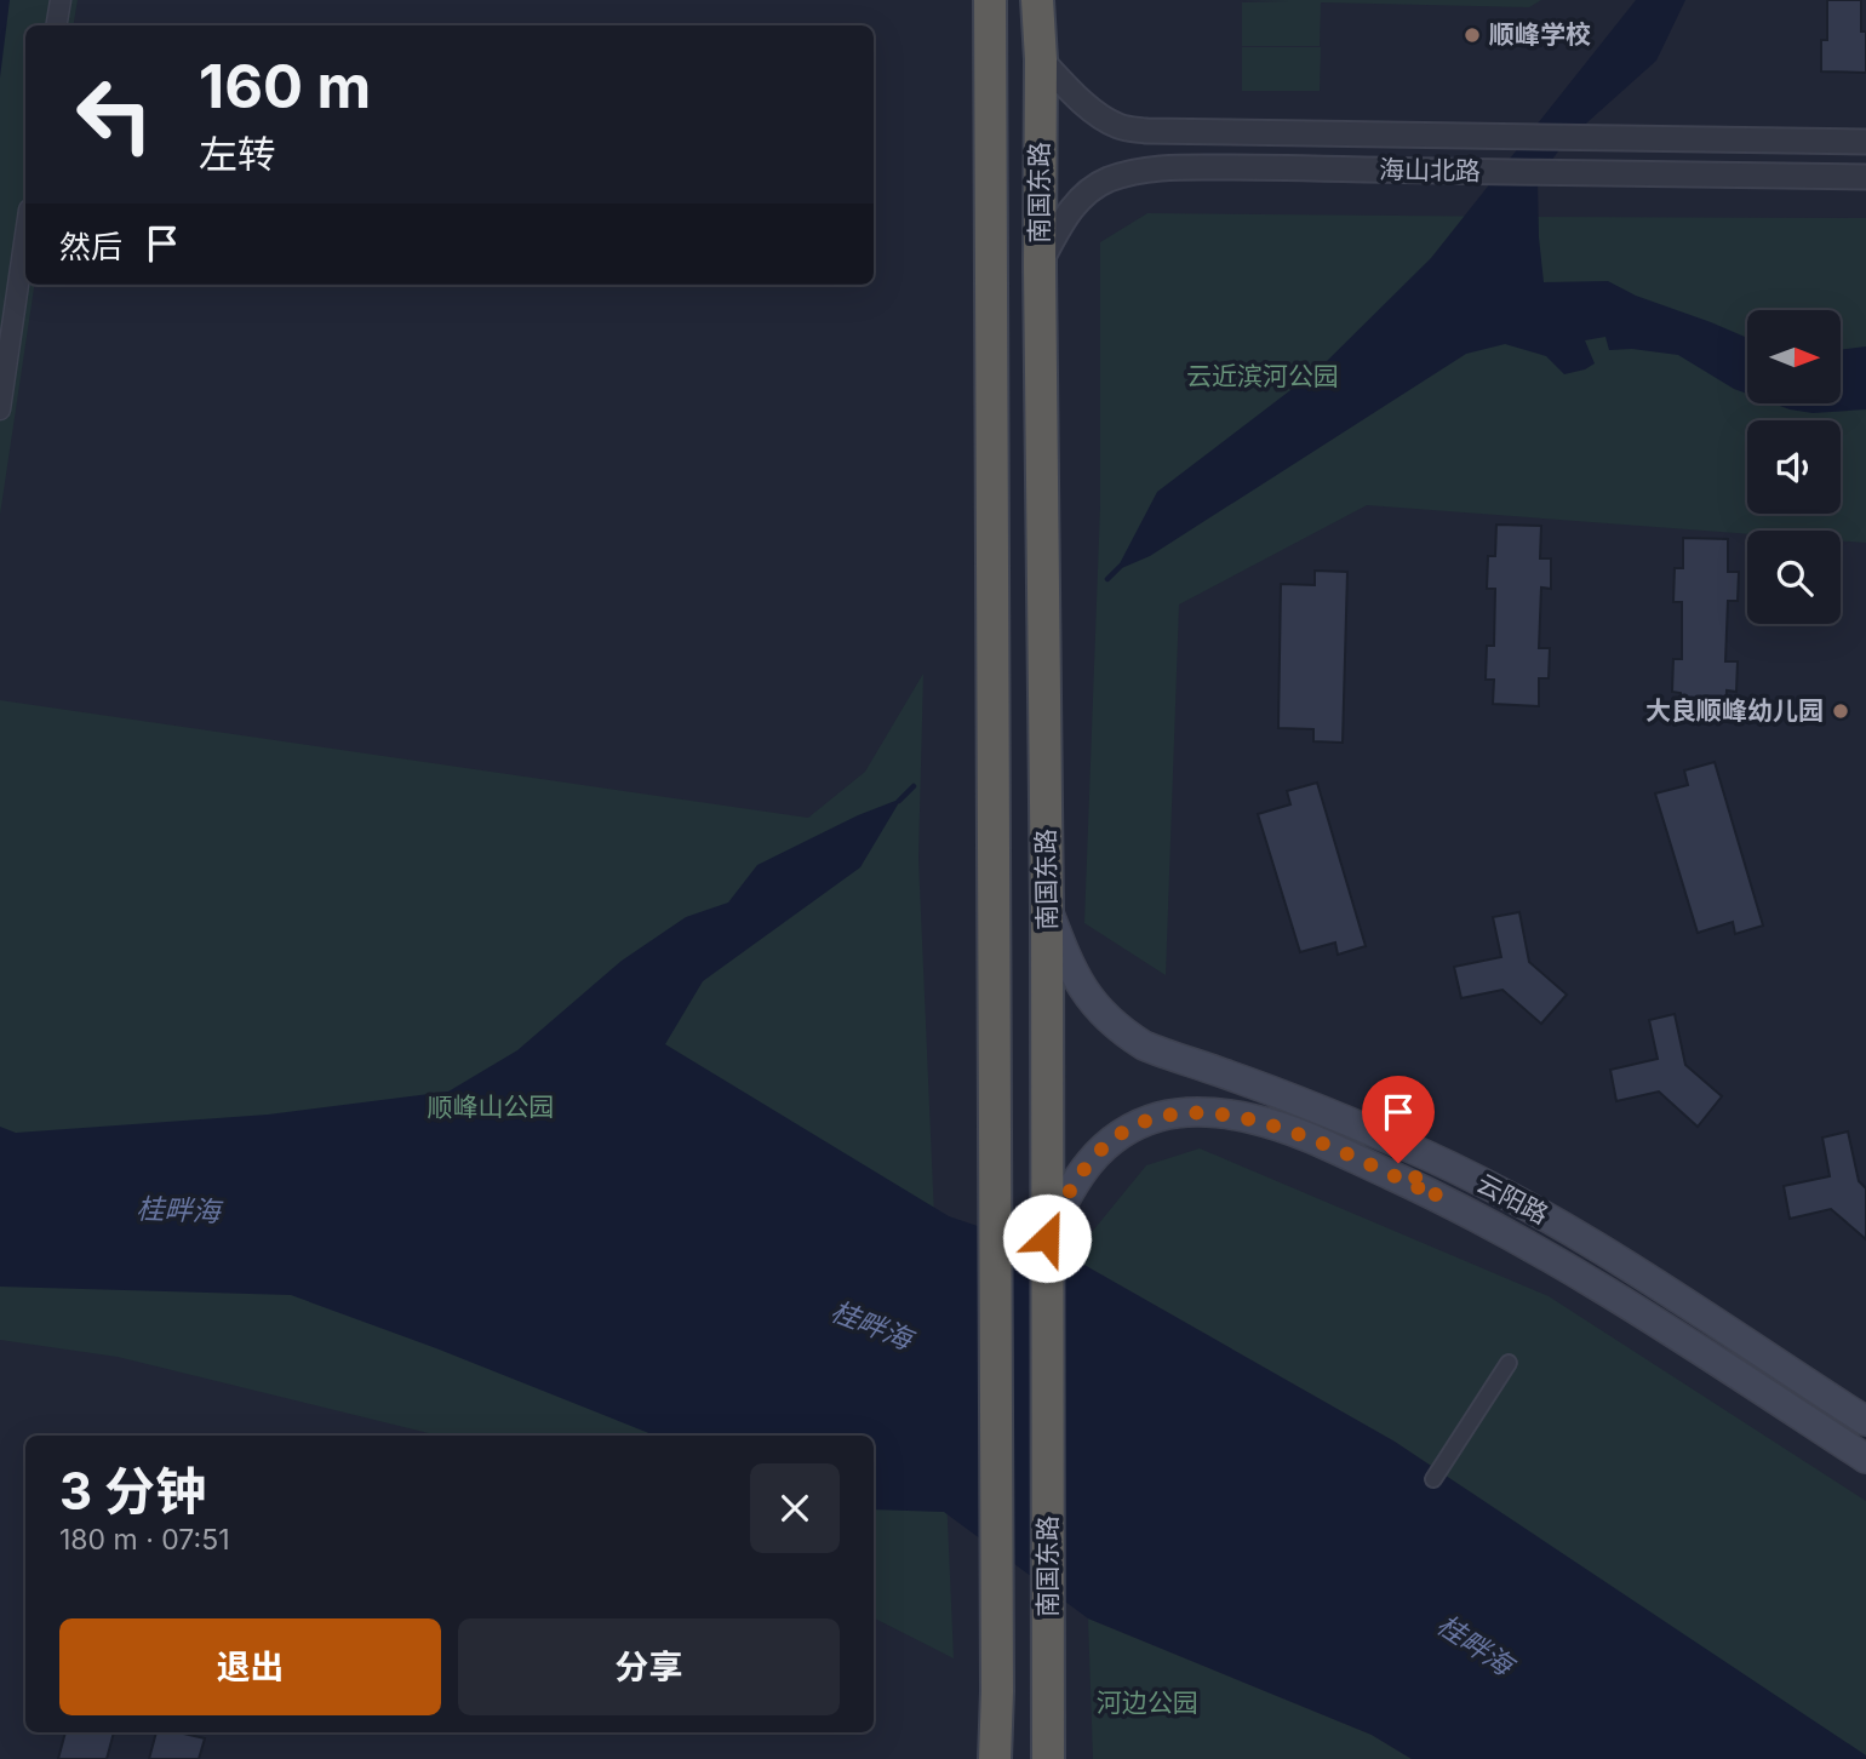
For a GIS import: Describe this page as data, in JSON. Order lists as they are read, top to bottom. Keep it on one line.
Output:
{"streets":{"highway":["南国东路"],"main road":["云阳路"],"street":["海山北路"]},"crossings":[["海山北路","南国东路"],["南国东路","云阳路"]],"water":["桂畔海"],"parks":["云近滨河公园","顺峰山公园","河边公园"],"places":["顺峰学校","大良顺峰幼儿园"],"north":"right","page":{"turn":["160 m","左转"],"then":"然后","heading":["3 分钟","180 m · 07:51"],"buttons":["退出","分享"]}}
